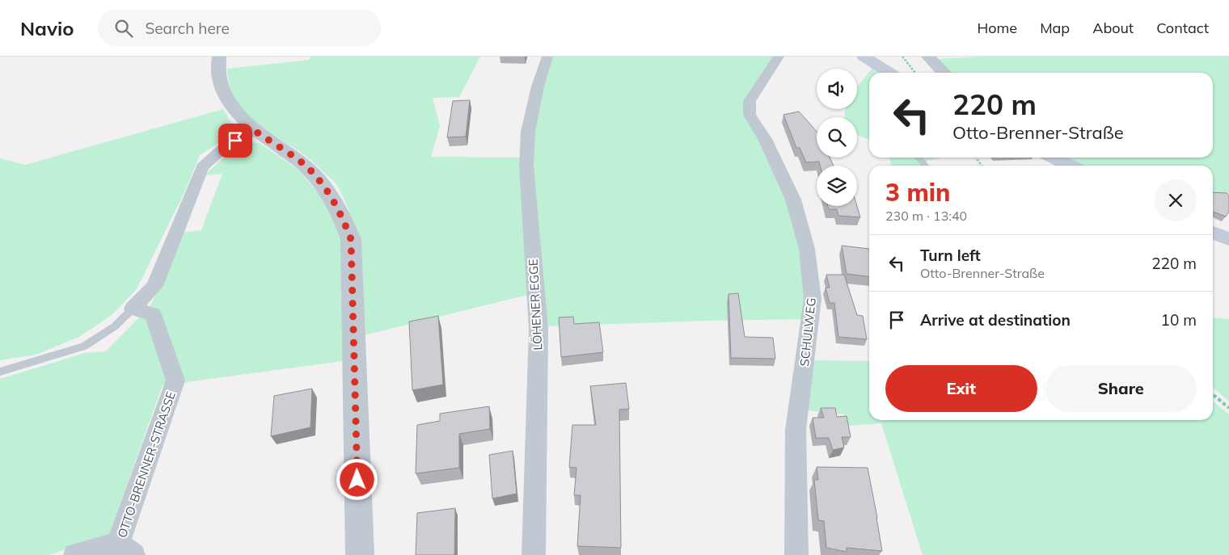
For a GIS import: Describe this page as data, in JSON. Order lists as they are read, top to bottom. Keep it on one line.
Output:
{"streets":{"street":["LÖHENER EGGE","SCHULWEG","OTTO-BRENNER-STRASSE"]},"page":{"header":"Navio","search":"Search here","nav":["Home","Map","About","Contact"],"turn":["220 m","Otto-Brenner-Straße"],"heading":["3 min","230 m · 13:40"],"list":[{"name":"Turn left","note":"Otto-Brenner-Straße","value":"220 m"},{"name":"Arrive at destination","value":"10 m"}],"buttons":["Exit","Share"]}}
